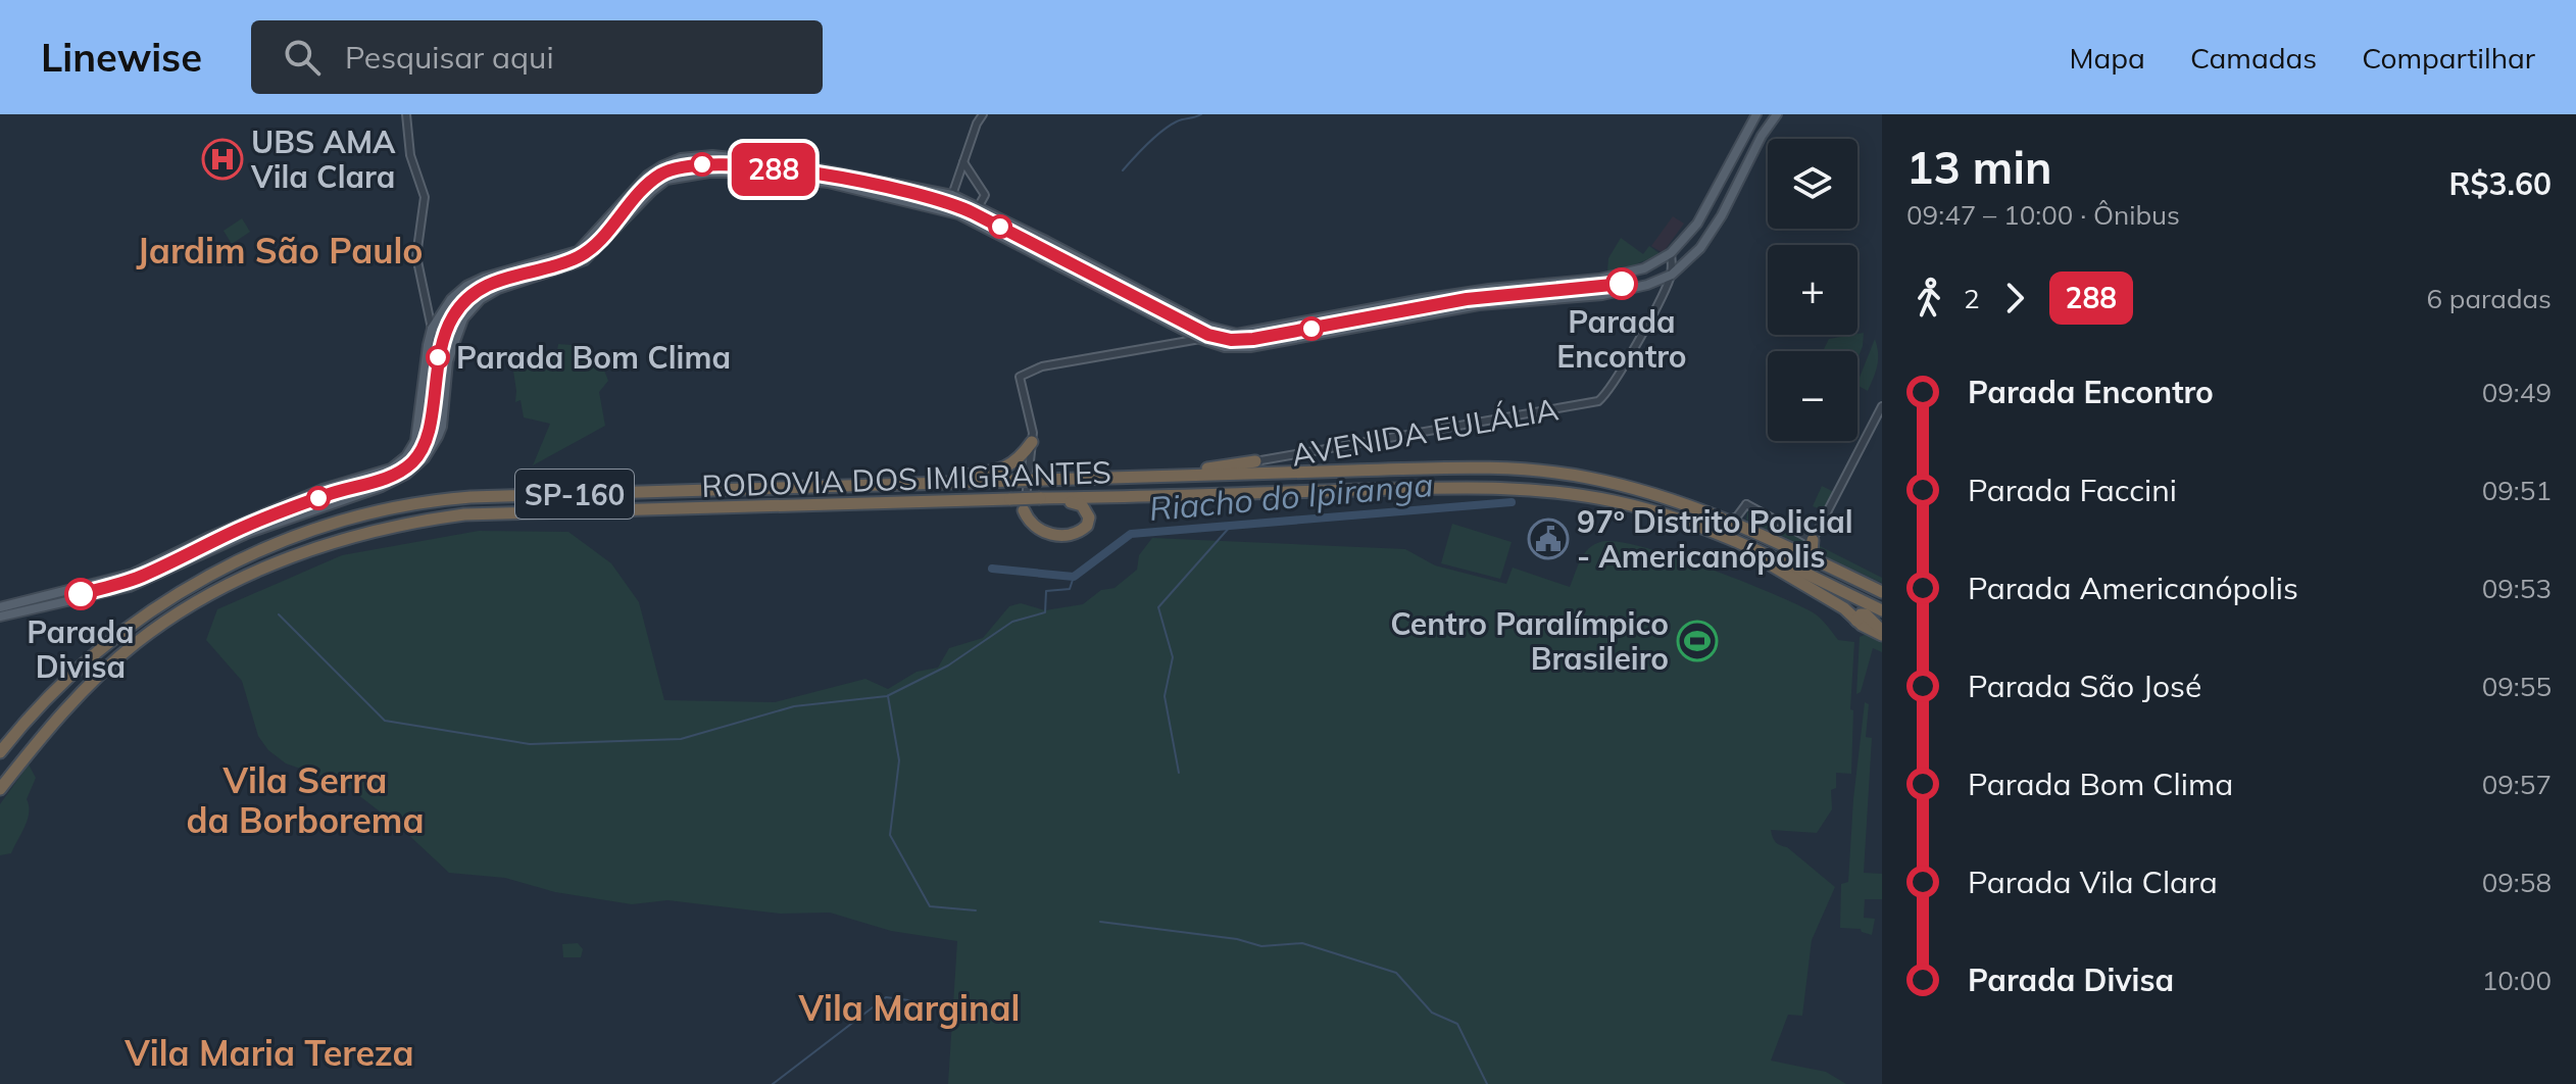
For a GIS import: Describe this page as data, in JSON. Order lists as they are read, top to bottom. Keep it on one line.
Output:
{"streets":{"highway":["RODOVIA DOS IMIGRANTES","SP-160"],"street":["AVENIDA EULÁLIA"]},"districts":["Jardim São Paulo","Vila Serra da Borborema","Vila Marginal","Vila Maria Tereza"],"water":["Riacho do Ipiranga"],"places":{"hospital":["UBS AMA Vila Clara"],"other":["Parada Encontro","Parada Bom Clima","Parada Divisa"],"public building":["97º Distrito Policial - Americanópolis"],"sports":["Centro Paralímpico Brasileiro"]},"lines":["bus line 288"],"page":{"header":"Linewise","search":"Pesquisar aqui","nav":["Mapa","Camadas","Compartilhar"],"on_map":"288","heading":["13 min","09:47 – 10:00 · Ônibus","R$3.60"],"map_buttons":["+","−"],"legs":["2","288","6 paradas"],"list":[{"name":"Parada Encontro","value":"09:49"},{"name":"Parada Faccini","value":"09:51"},{"name":"Parada Americanópolis","value":"09:53"},{"name":"Parada São José","value":"09:55"},{"name":"Parada Bom Clima","value":"09:57"},{"name":"Parada Vila Clara","value":"09:58"},{"name":"Parada Divisa","value":"10:00"}]}}
